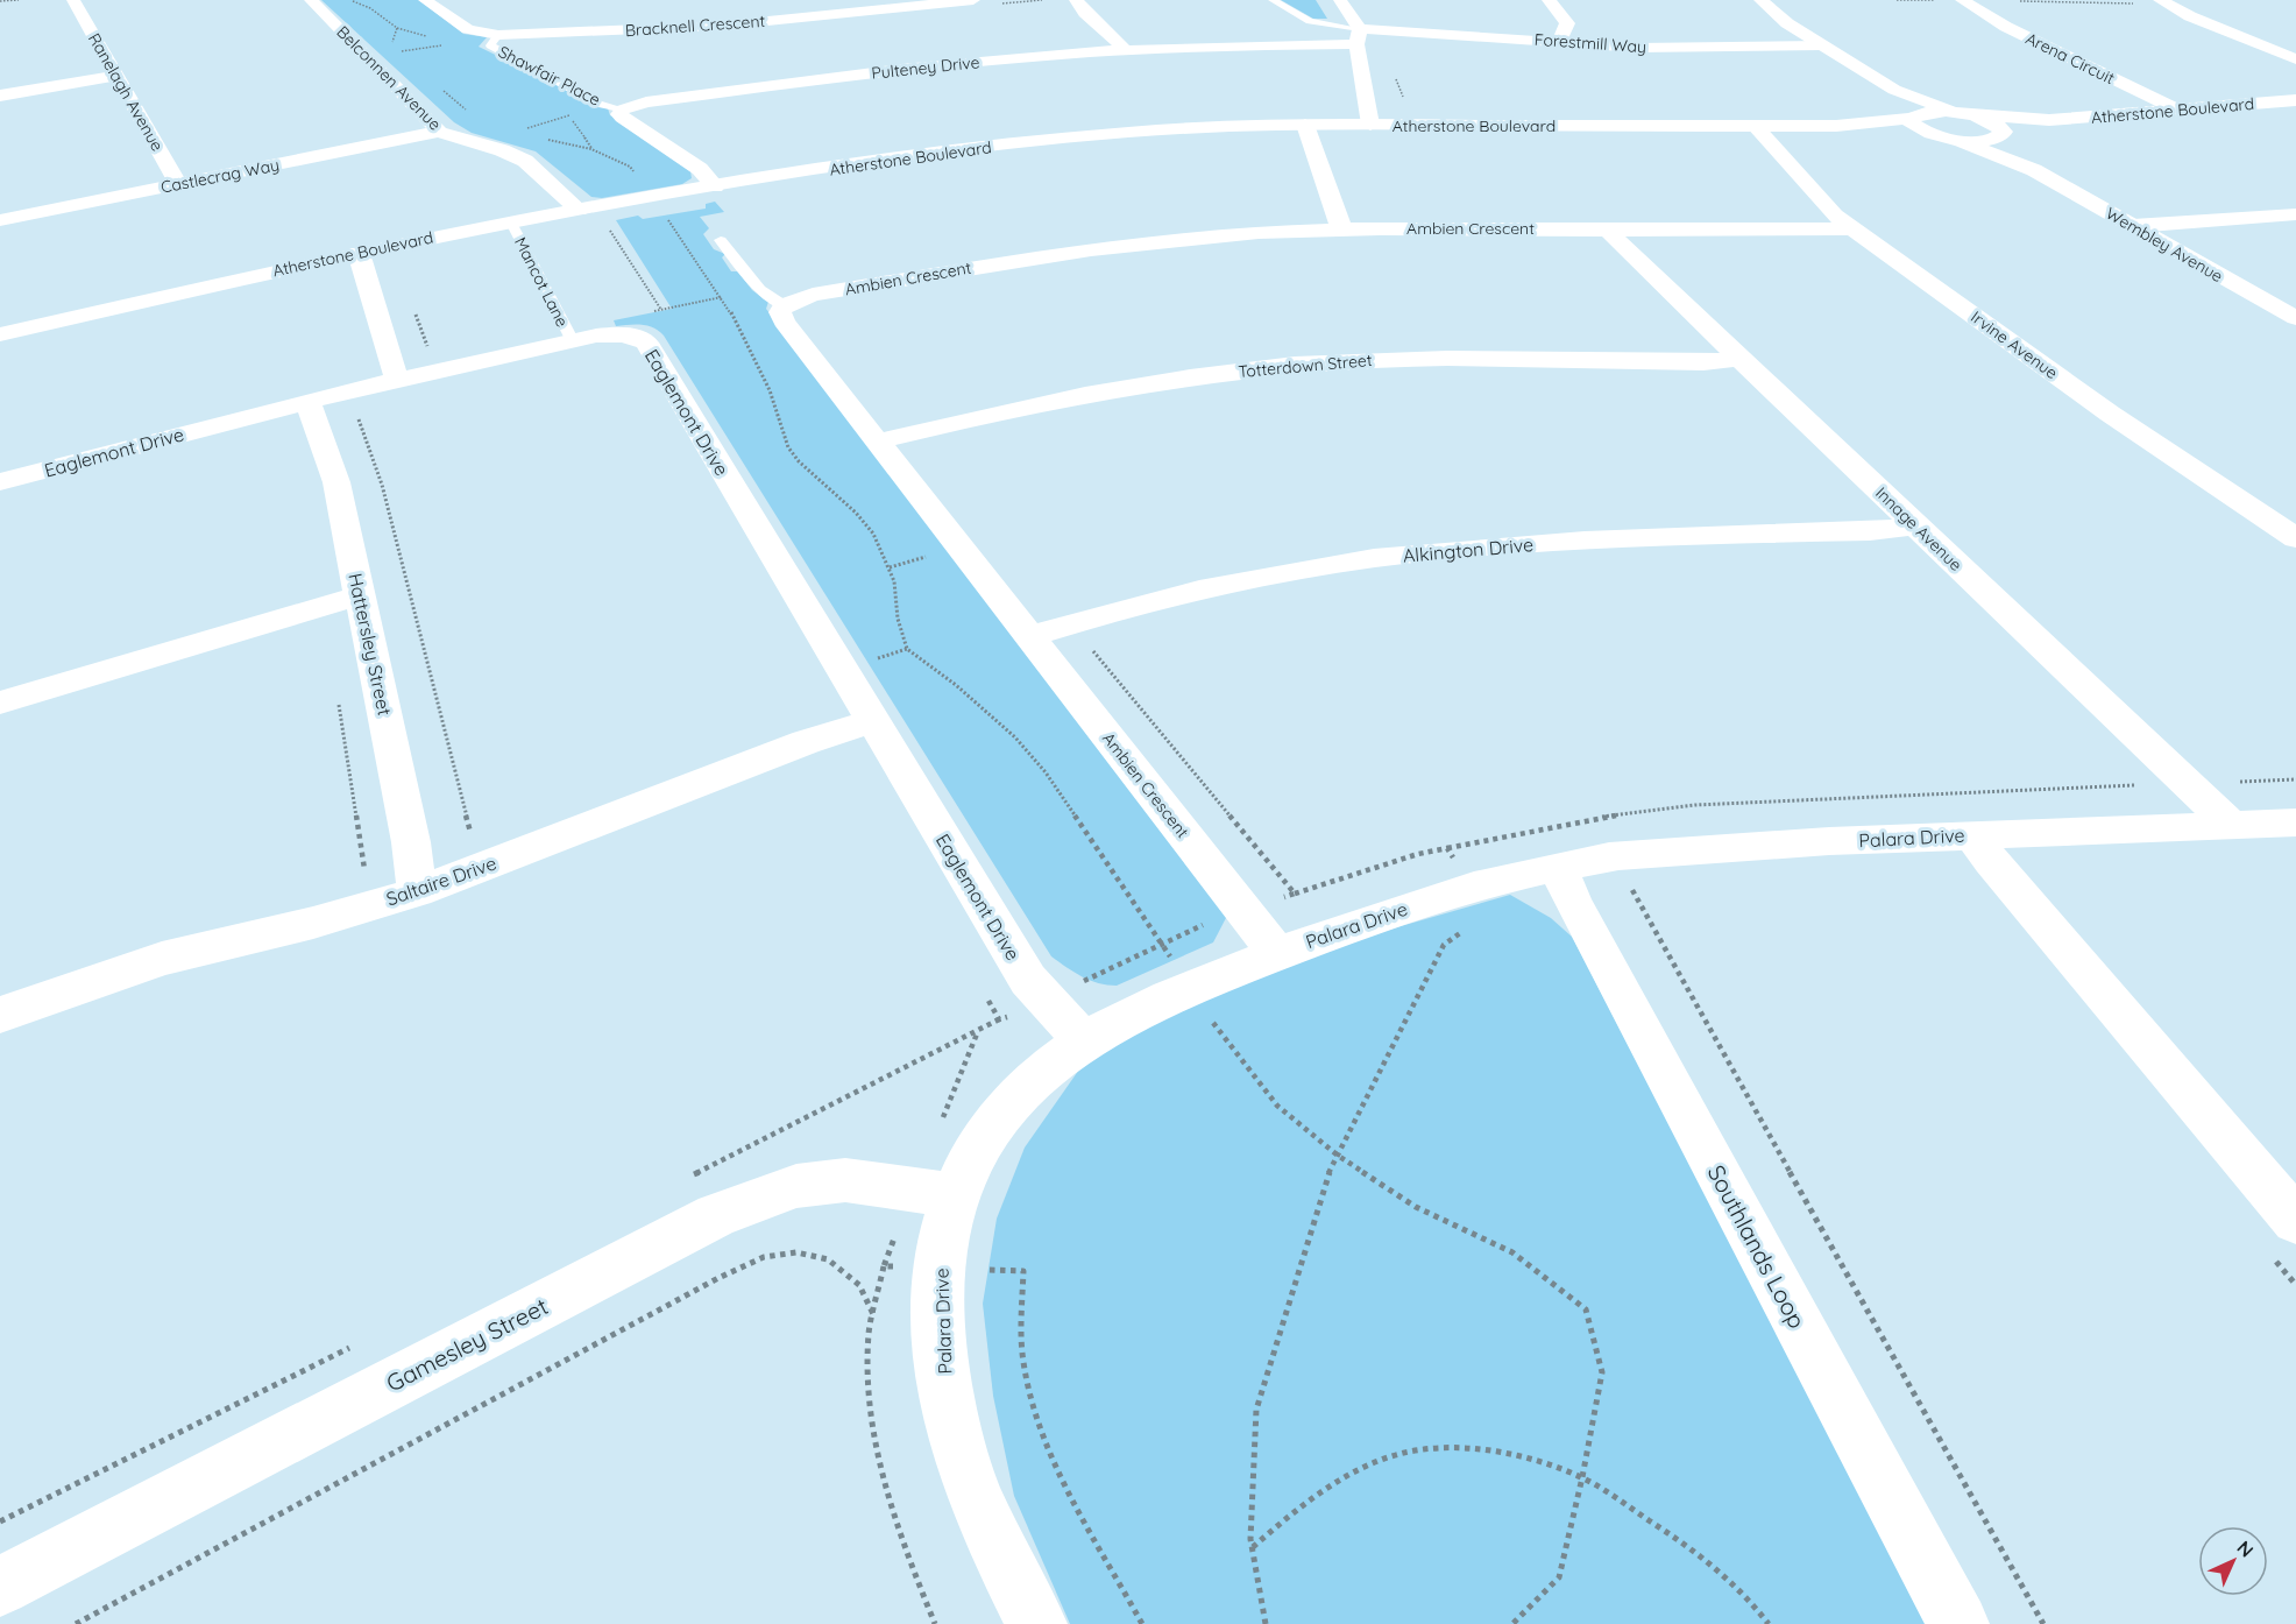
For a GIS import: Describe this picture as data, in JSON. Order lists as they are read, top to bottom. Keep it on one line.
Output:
{"streets":{"street":["Bracknell Crescent","Forestmill Way","Arena Circuit","Pulteney Drive","Belconnen Avenue","Ranelagh Avenue","Atherstone Boulevard","Castlecrag Way","Ambien Crescent","Wembley Avenue","Irvine Avenue","Totterdown Street","Eaglemont Drive","Innage Avenue","Alkington Drive","Hattersley Street","Palara Drive","Saltaire Drive","Southlands Loop","Gamesley Street"],"lane":["Shawfair Place","Mancot Lane"]},"crossings":[["Bracknell Crescent","Shawfair Place"],["Forestmill Way","Pulteney Drive"],["Arena Circuit","Atherstone Boulevard"],["Pulteney Drive","Shawfair Place"],["Belconnen Avenue","Atherstone Boulevard"],["Belconnen Avenue","Castlecrag Way"],["Ranelagh Avenue","Castlecrag Way"],["Atherstone Boulevard","Wembley Avenue"],["Atherstone Boulevard","Mancot Lane"],["Atherstone Boulevard","Irvine Avenue"],["Ambien Crescent","Irvine Avenue"],["Ambien Crescent","Totterdown Street"],["Ambien Crescent","Innage Avenue"],["Ambien Crescent","Alkington Drive"],["Ambien Crescent","Palara Drive"],["Mancot Lane","Eaglemont Drive"],["Totterdown Street","Innage Avenue"],["Eaglemont Drive","Hattersley Street"],["Eaglemont Drive","Palara Drive"],["Eaglemont Drive","Saltaire Drive"],["Innage Avenue","Alkington Drive"],["Innage Avenue","Palara Drive"],["Hattersley Street","Saltaire Drive"],["Palara Drive","Southlands Loop"],["Palara Drive","Gamesley Street"]],"north":"top right"}
